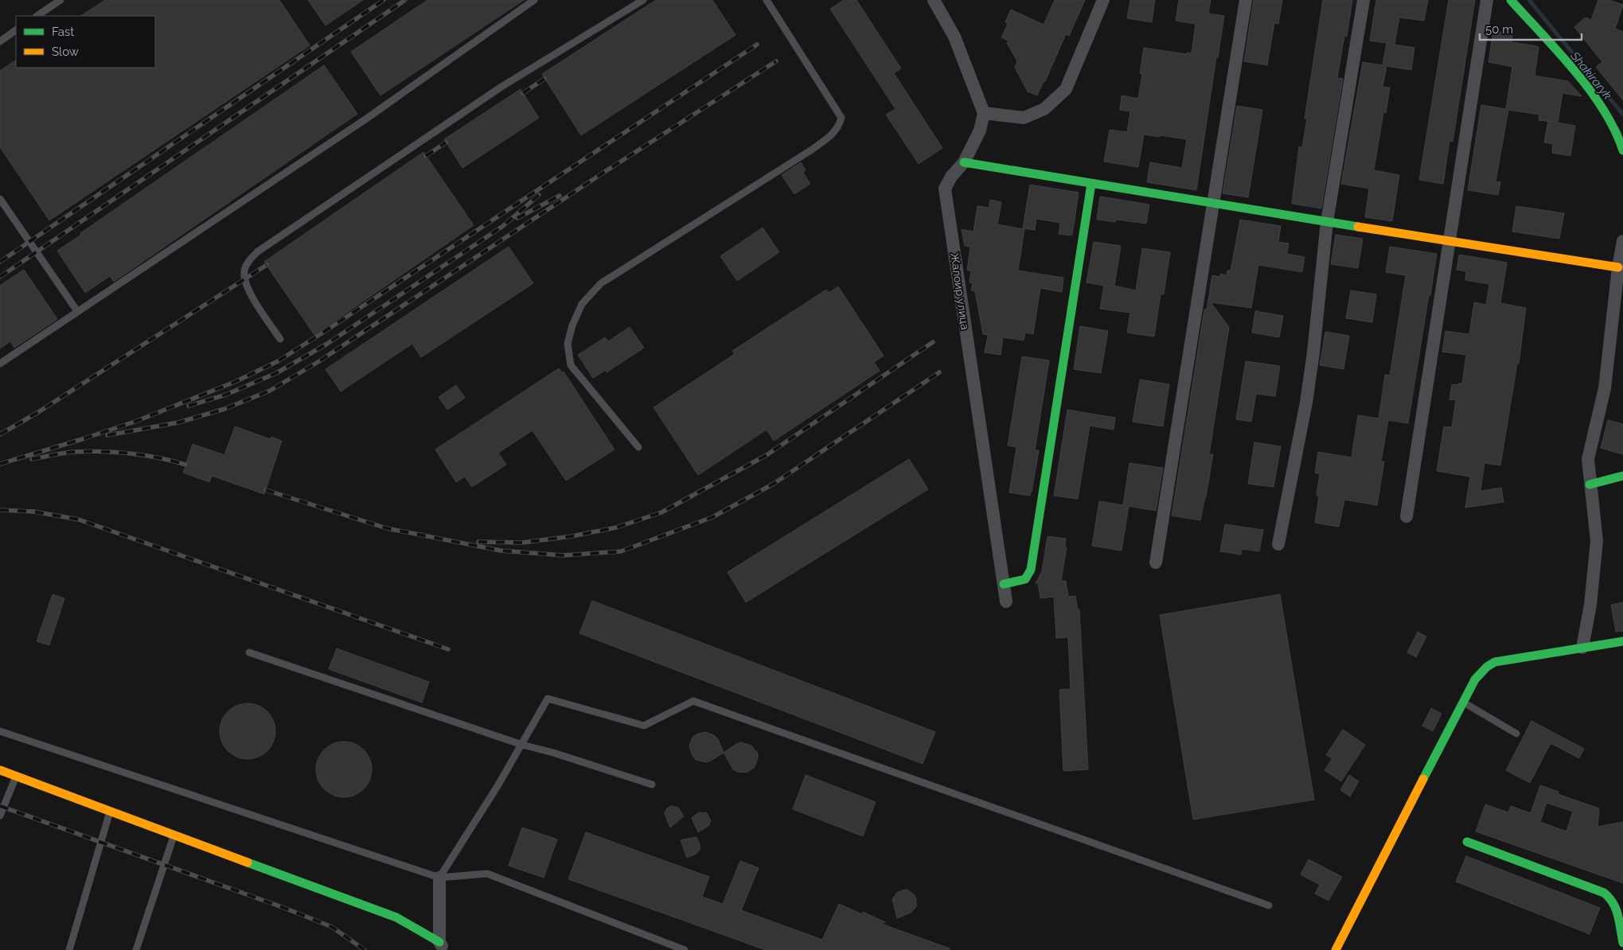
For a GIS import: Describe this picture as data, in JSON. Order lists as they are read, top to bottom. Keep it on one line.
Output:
{"streets":{"street":["Жалоир улица"]},"water":["Shakiraryk"],"legend":["Fast","Slow"],"scale_bar":"50 m"}
